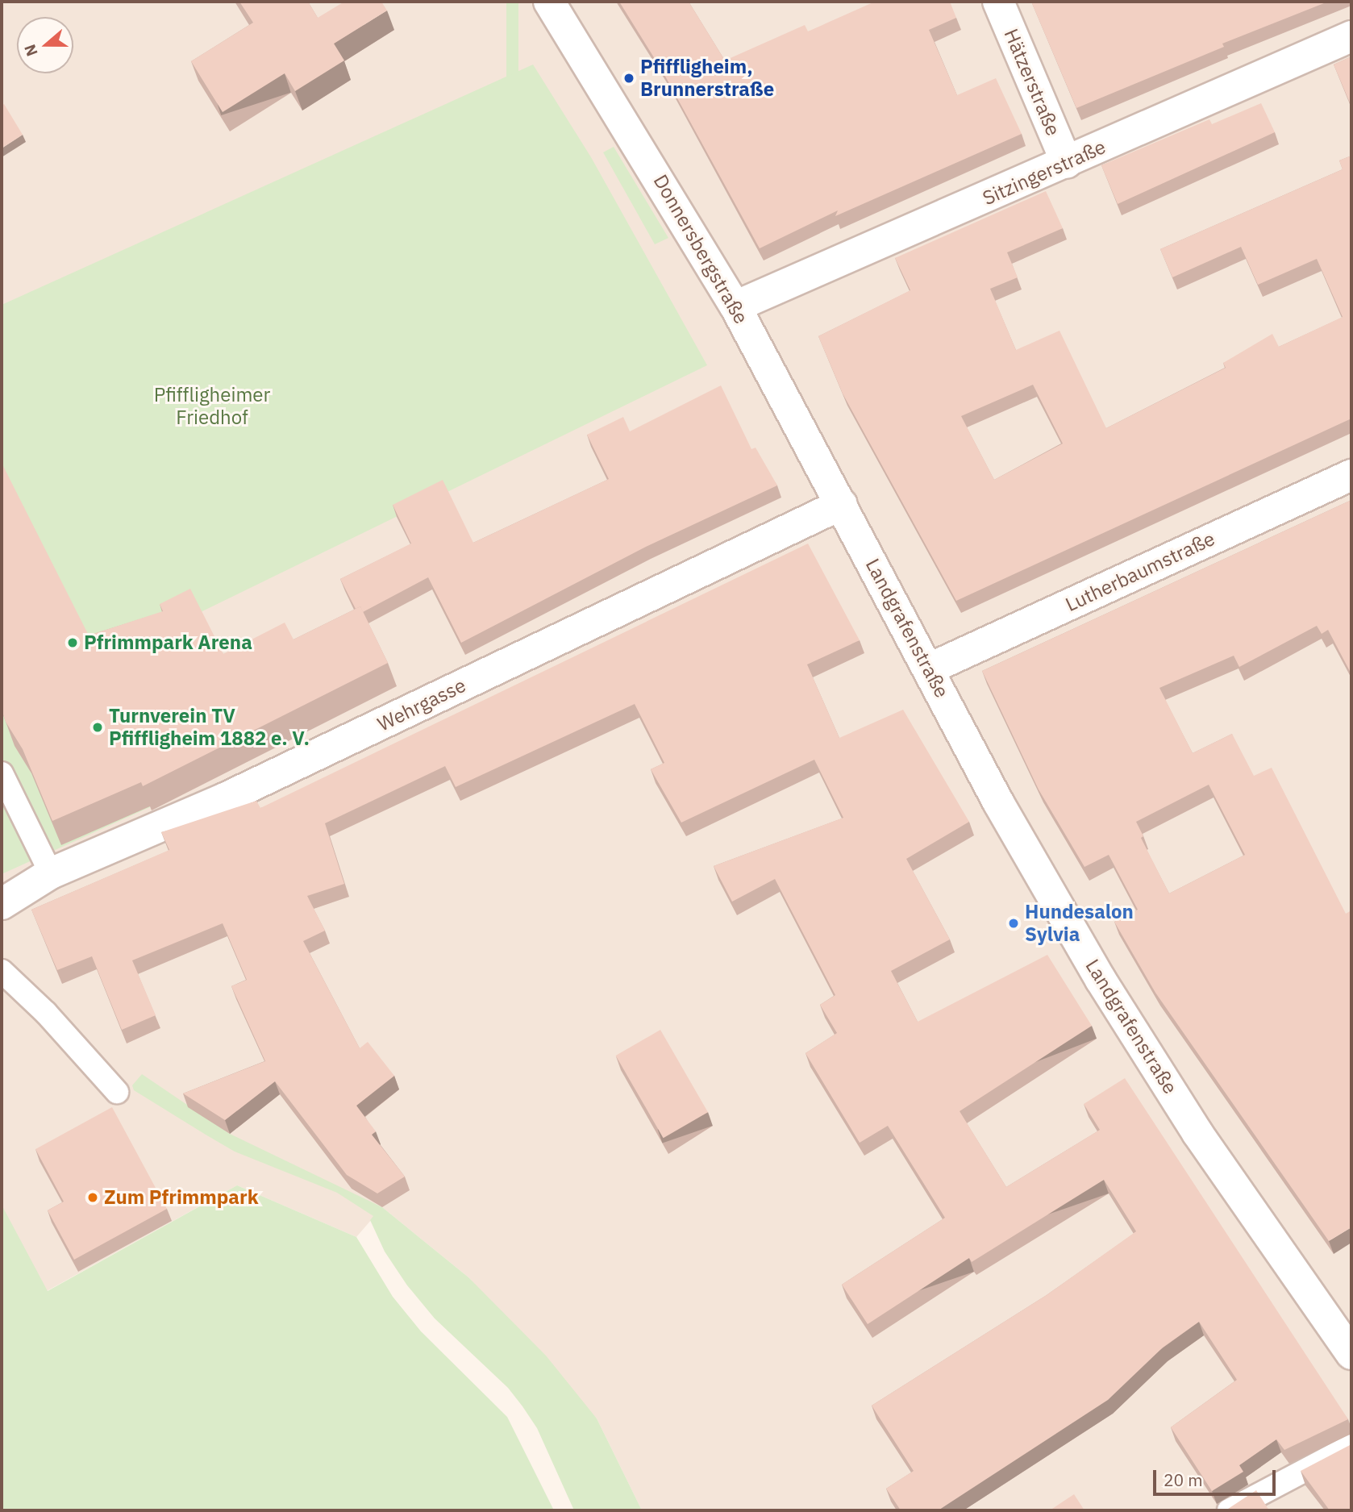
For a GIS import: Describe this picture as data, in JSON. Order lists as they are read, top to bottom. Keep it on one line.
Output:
{"streets":{"street":["Hätzerstraße","Sitzingerstraße","Donnersbergstraße","Lutherbaumstraße","Landgrafenstraße","Wehrgasse"]},"crossings":[["Hätzerstraße","Sitzingerstraße"],["Sitzingerstraße","Donnersbergstraße"],["Donnersbergstraße","Landgrafenstraße"],["Donnersbergstraße","Wehrgasse"],["Lutherbaumstraße","Landgrafenstraße"],["Landgrafenstraße","Wehrgasse"]],"parks":["Pfiffligheimer Friedhof"],"places":["Pfiffligheim, Brunnerstraße","Pfrimmpark Arena","Turnverein TV Pfiffligheim 1882 e. V.","Hundesalon Sylvia","Zum Pfrimmpark"],"scale_bar":"20 m","north":"left"}
